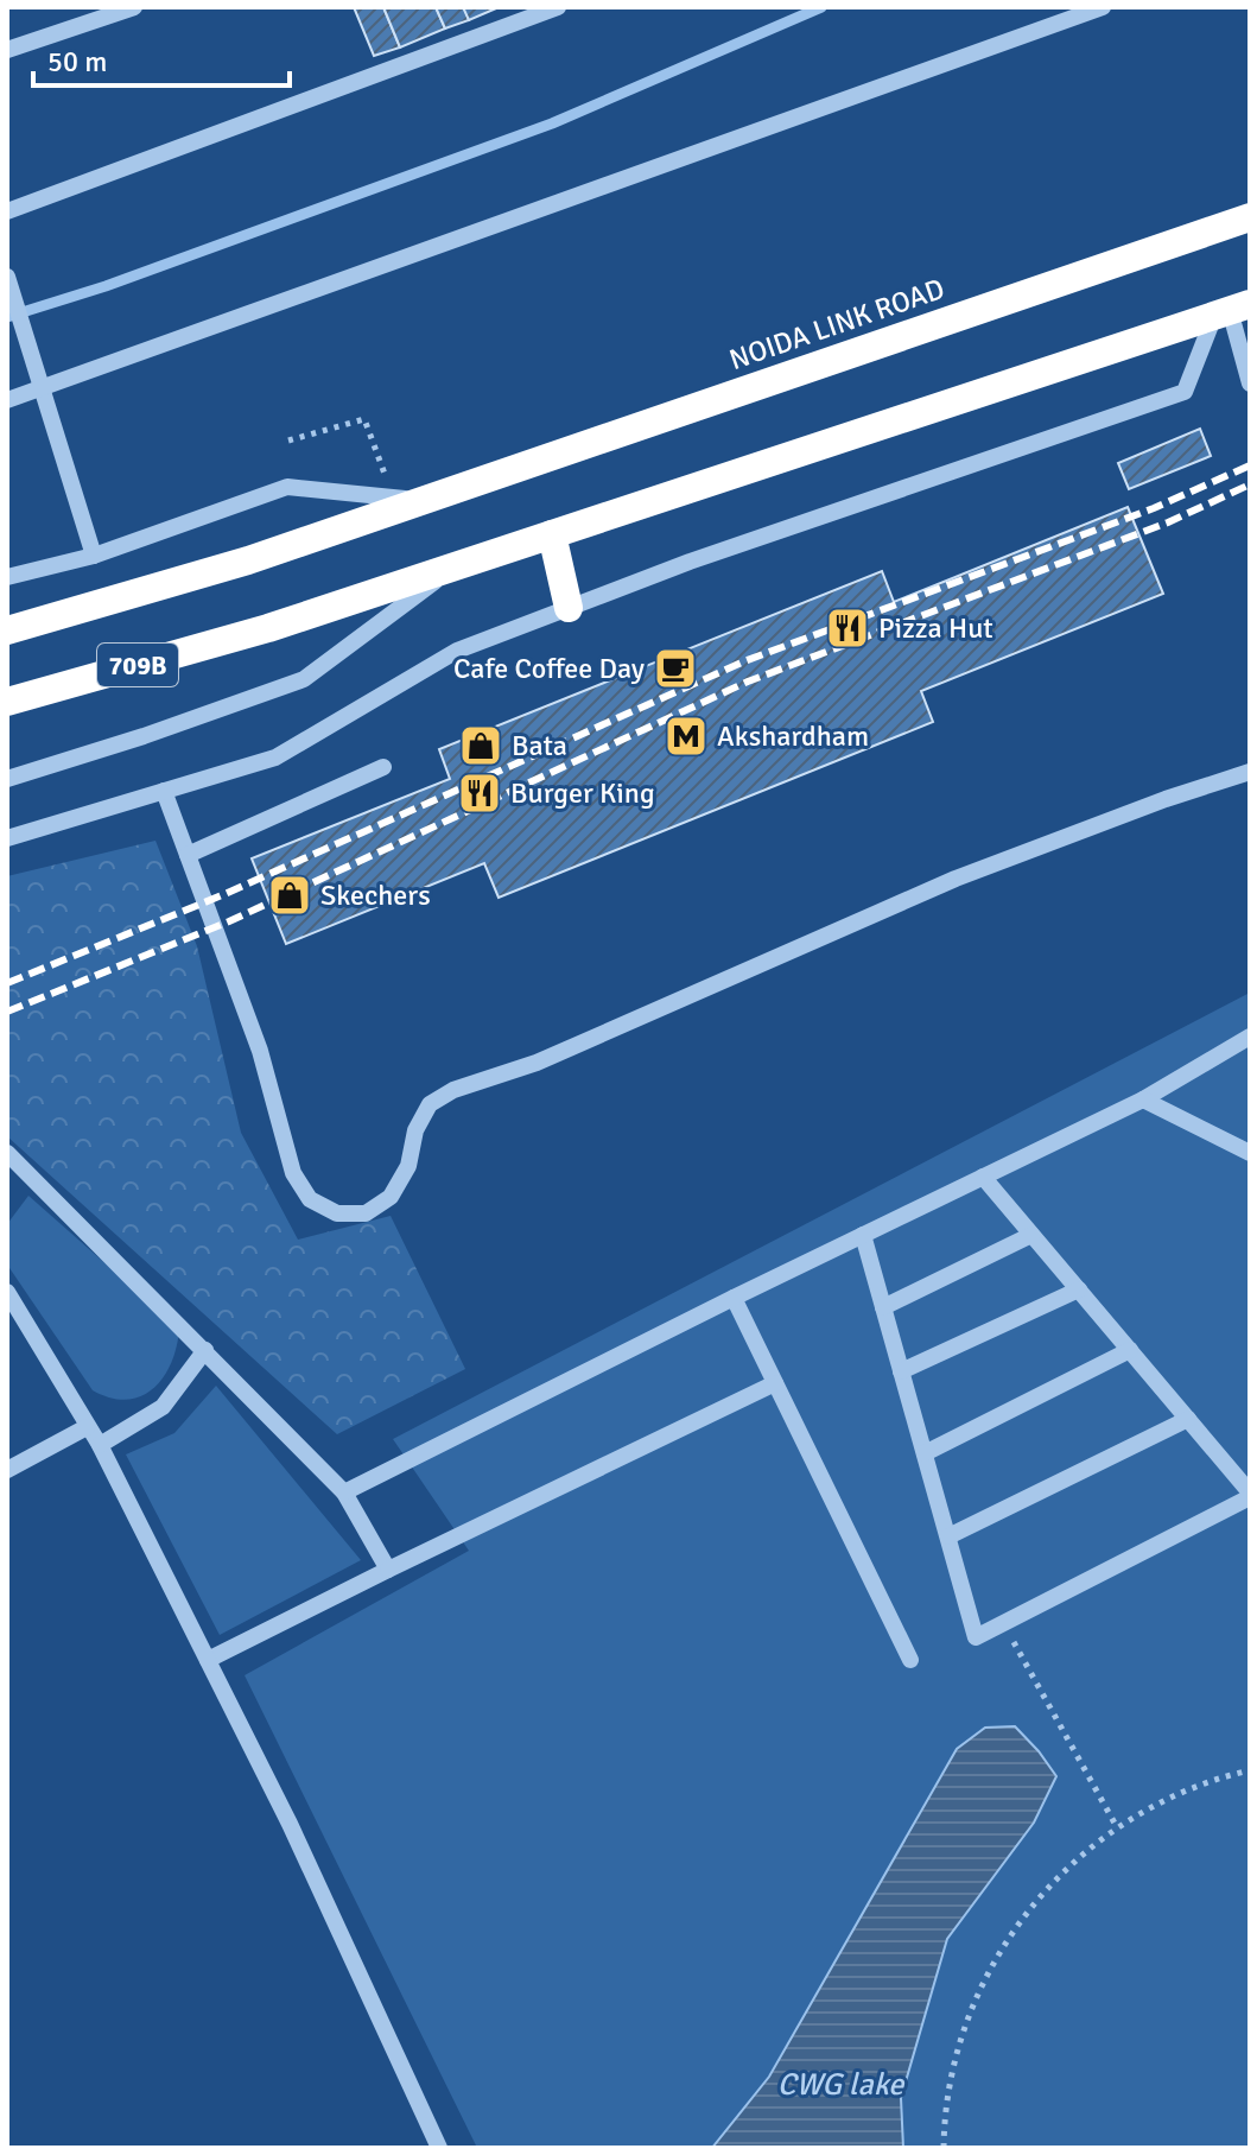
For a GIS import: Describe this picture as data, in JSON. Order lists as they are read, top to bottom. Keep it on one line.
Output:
{"streets":{"highway":["NOIDA LINK ROAD","709B"]},"crossings":[["NOIDA LINK ROAD","709B"]],"water":["CWG lake"],"places":{"restaurant":["Pizza Hut","Burger King"],"cafe":["Cafe Coffee Day"],"metro station":["Akshardham"],"shop":["Bata","Skechers"]},"scale_bar":"50 m"}
